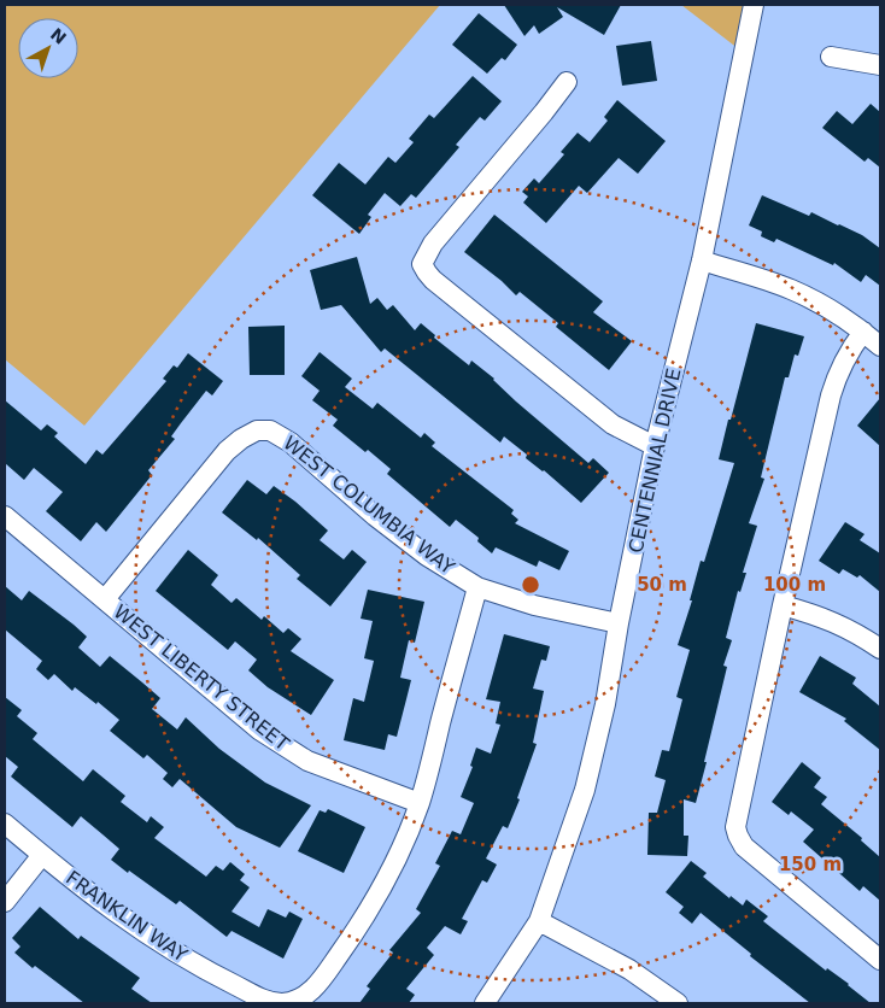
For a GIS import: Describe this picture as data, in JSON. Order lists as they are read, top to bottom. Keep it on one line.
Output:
{"streets":{"street":["CENTENNIAL DRIVE","WEST COLUMBIA WAY","WEST LIBERTY STREET","FRANKLIN WAY"]},"crossings":[["CENTENNIAL DRIVE","WEST COLUMBIA WAY"],["WEST COLUMBIA WAY","WEST LIBERTY STREET"],["WEST LIBERTY STREET","FRANKLIN WAY"]],"north":"top right","rings":["50 m","100 m","150 m"]}
